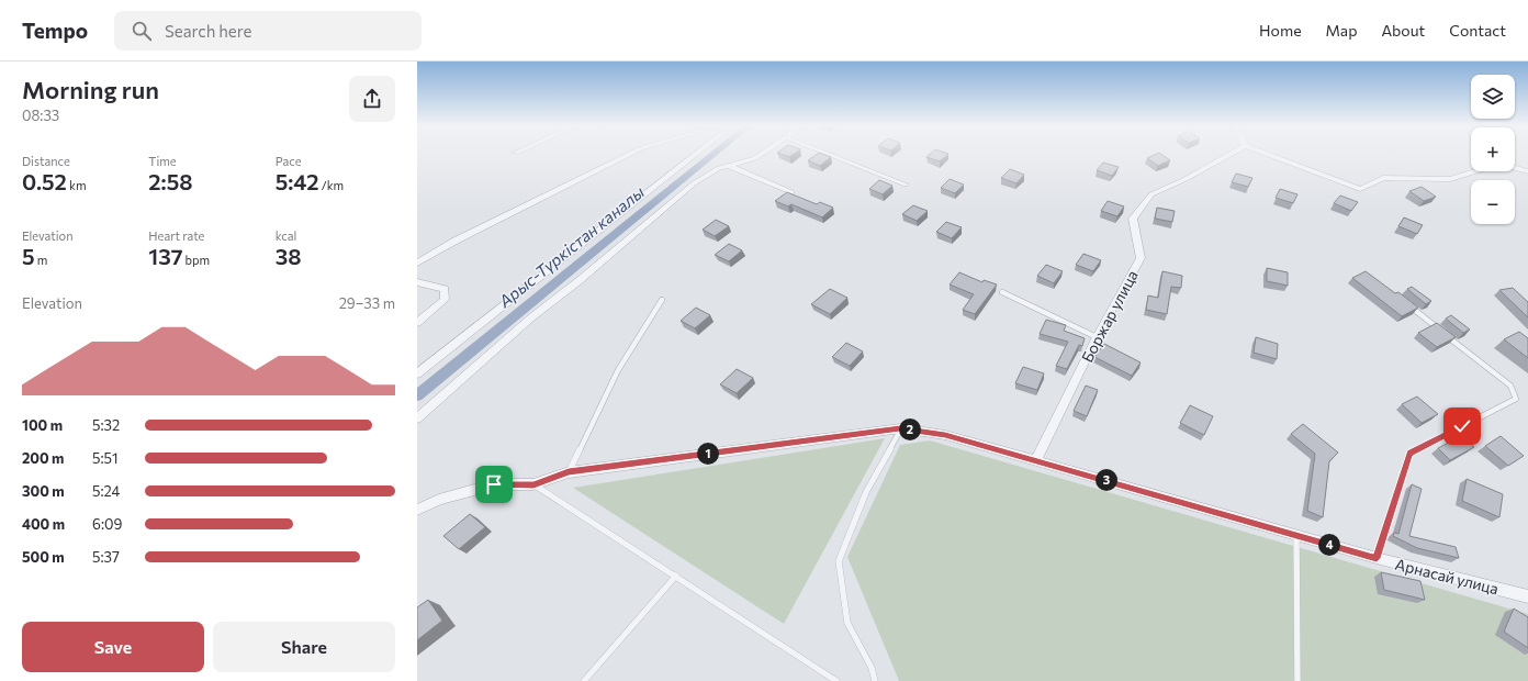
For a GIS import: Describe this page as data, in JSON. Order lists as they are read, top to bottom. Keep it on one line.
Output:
{"streets":{"street":["Боржар улица","Арнасай улица"]},"crossings":[["Боржар улица","Арнасай улица"]],"water":["Арыс-Түркістан каналы"],"page":{"header":"Tempo","search":"Search here","nav":["Home","Map","About","Contact"],"heading":["Morning run","08:33"],"map_buttons":["+","−"],"stats":[["Distance","0.52 km"],["Time","2:58"],["Pace","5:42 /km"],["Elevation","5 m"],["Heart rate","137 bpm"],["kcal","38"]],"chart":["Elevation","29–33 m"],"list":[{"name":"100 m","note":"5:32"},{"name":"200 m","note":"5:51"},{"name":"300 m","note":"5:24"},{"name":"400 m","note":"6:09"},{"name":"500 m","note":"5:37"}],"pins":["2","1","3","4"],"buttons":["Save","Share"]}}
